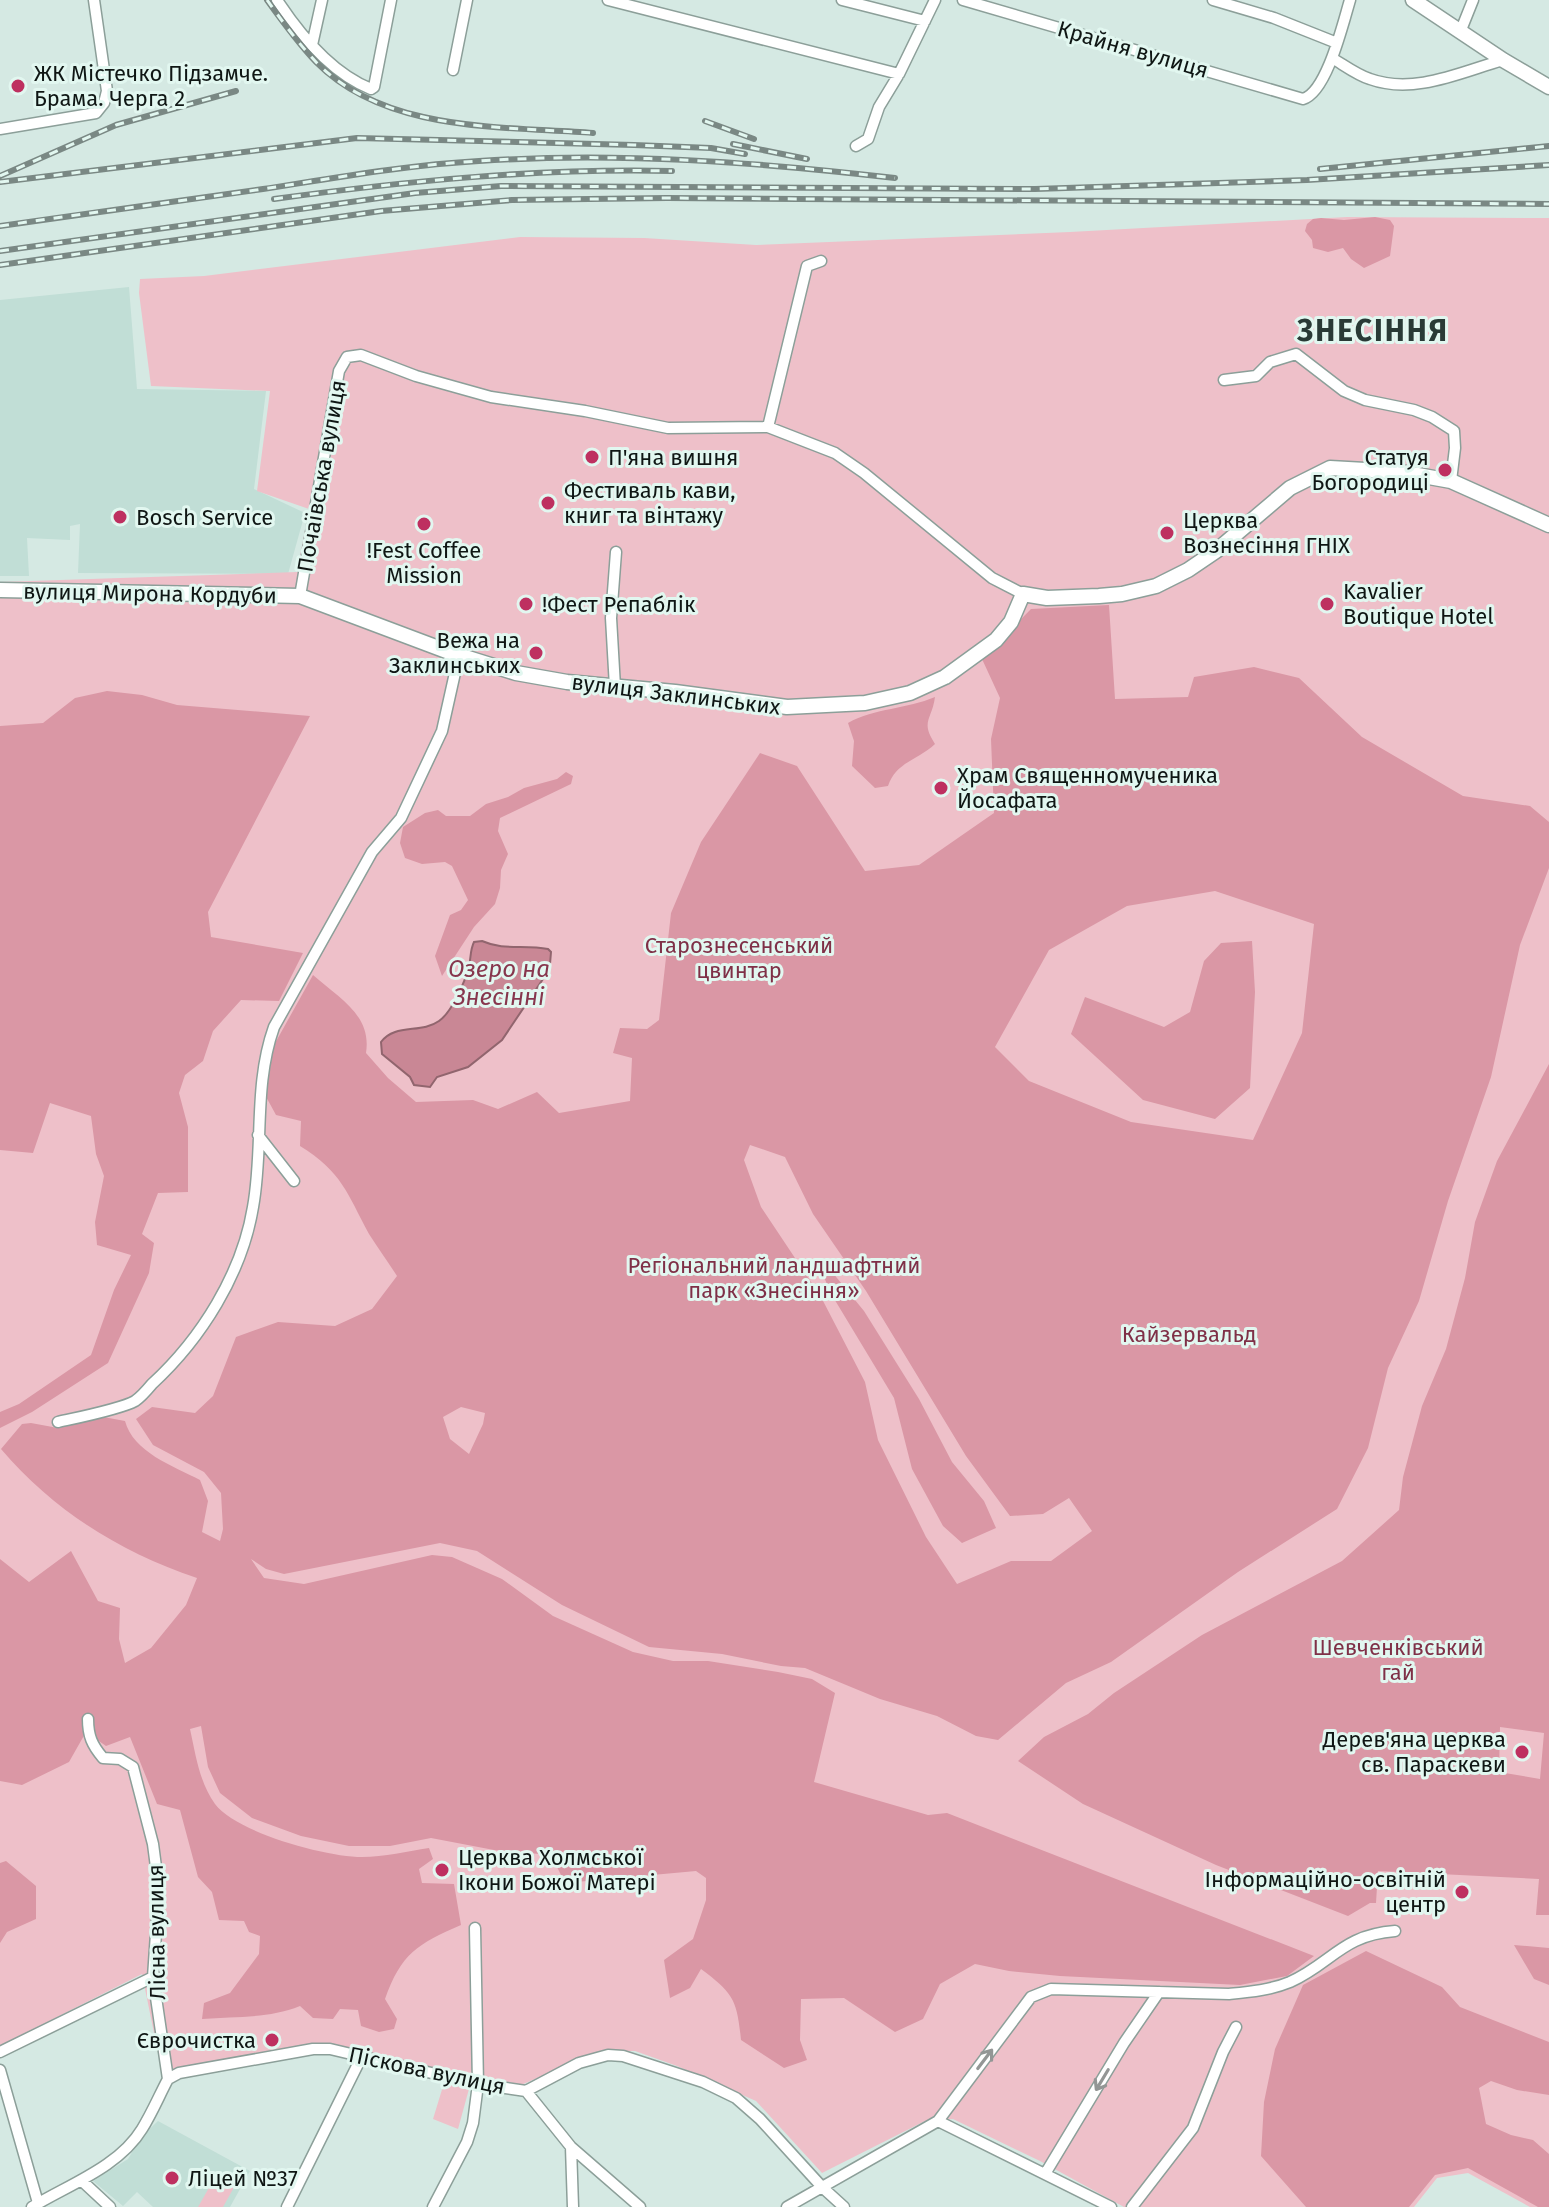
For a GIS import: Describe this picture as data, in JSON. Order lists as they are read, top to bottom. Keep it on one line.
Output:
{"streets":{"street":["Крайня вулиця","Почаївська вулиця","вулиця Мирона Кордуби","вулиця Заклинських","Лісна вулиця","Піскова вулиця"]},"crossings":[["Почаївська вулиця","вулиця Мирона Кордуби"],["Почаївська вулиця","вулиця Заклинських"],["вулиця Мирона Кордуби","вулиця Заклинських"],["Лісна вулиця","Піскова вулиця"]],"districts":["ЗНЕСІННЯ"],"water":["Озеро на Знесінні"],"parks":["Старознесенський цвинтар","Регіональний ландшафтний парк «Знесіння»","Кайзервальд","Шевченківський гай"],"places":["ЖК Містечко Підзамче. Брама. Черга 2","П'яна вишня","Статуя Богородиці","Фестиваль кави, книг та вінтажу","Bosch Service","!Fest Coffee Mission","Церква Вознесіння ГНІХ","!Фест Репаблік","Kavalier Boutique Hotel","Вежа на Заклинських","Храм Священномученика Йосафата","Дерев'яна церква св. Параскеви","Церква Холмської Ікони Божої Матері","Інформаційно-освітній центр","Єврочистка","Ліцей №37"]}
